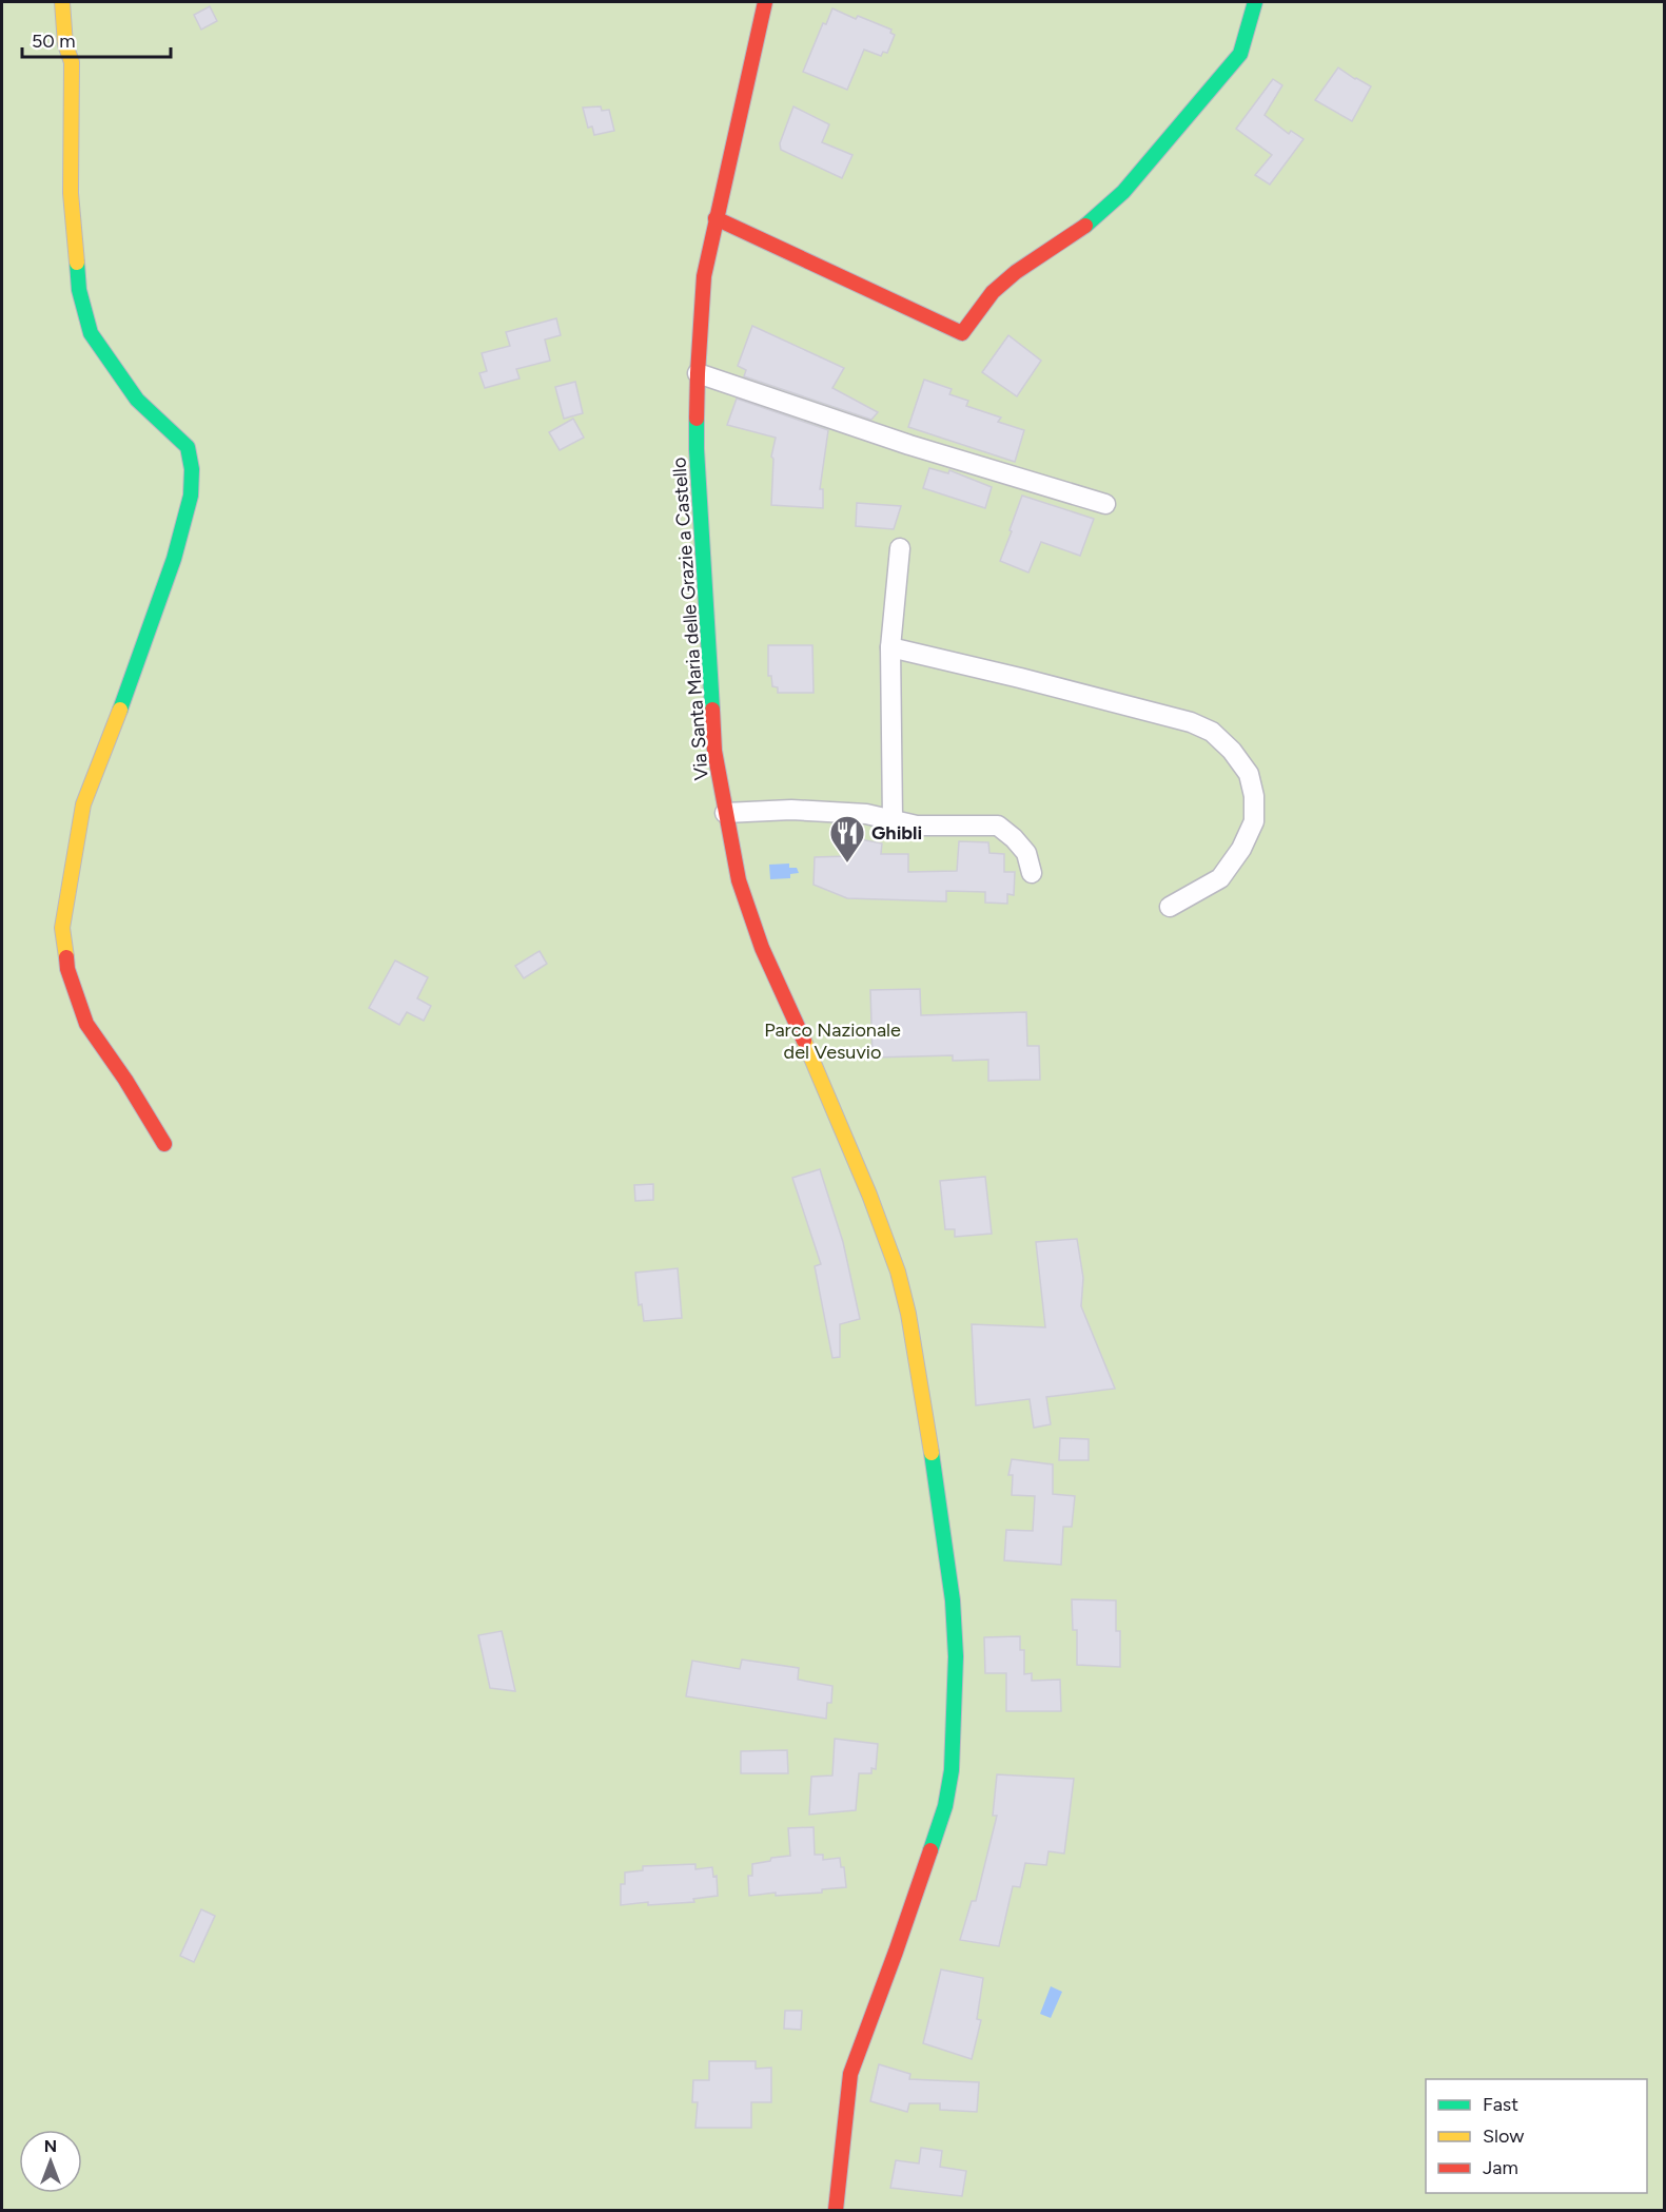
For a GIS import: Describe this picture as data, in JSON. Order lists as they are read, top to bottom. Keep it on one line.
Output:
{"streets":{"street":["Via Santa Maria delle Grazie a Castello"]},"parks":["Parco Nazionale del Vesuvio"],"places":{"restaurant":["Ghibli"]},"legend":["Fast","Slow","Jam"],"scale_bar":"50 m","north":"top"}
